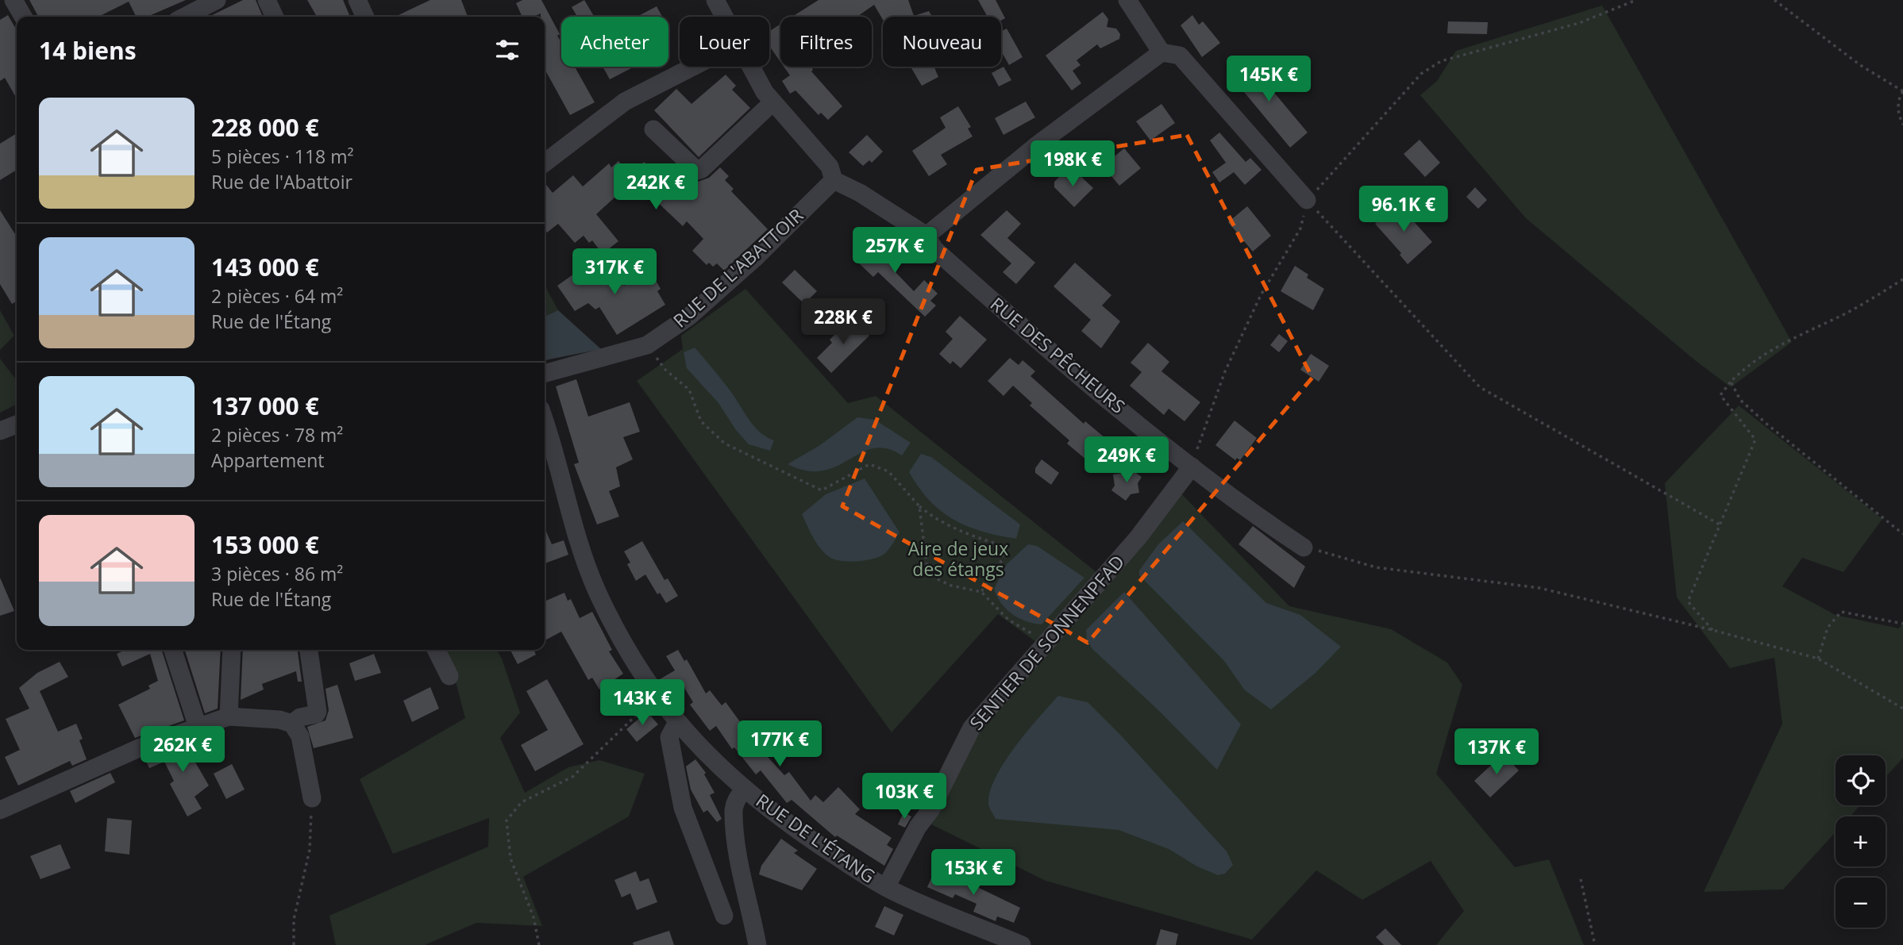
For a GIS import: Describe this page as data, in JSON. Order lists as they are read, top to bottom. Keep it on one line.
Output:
{"streets":{"street":["RUE DE L'ABATTOIR","RUE DES PÊCHEURS","SENTIER DE SONNENPFAD","RUE DE L'ÉTANG"]},"crossings":[["RUE DE L'ABATTOIR","RUE DES PÊCHEURS"],["RUE DES PÊCHEURS","SENTIER DE SONNENPFAD"],["SENTIER DE SONNENPFAD","RUE DE L'ÉTANG"]],"parks":["Aire de jeux des étangs"],"page":{"chip":["Acheter","Louer","Filtres","Nouveau"],"heading":"14 biens","price":["145K €","198K €","242K €","96.1K €","257K €","317K €","228K €","249K €","143K €","177K €","262K €","137K €","103K €","153K €"],"list":[{"name":"228 000 €","note":"5 pièces · 118 m² · Rue de l'Abattoir"},{"name":"143 000 €","note":"2 pièces · 64 m² · Rue de l'Étang"},{"name":"137 000 €","note":"2 pièces · 78 m² · Appartement"},{"name":"153 000 €","note":"3 pièces · 86 m² · Rue de l'Étang"}],"map_buttons":["+","−"]}}
